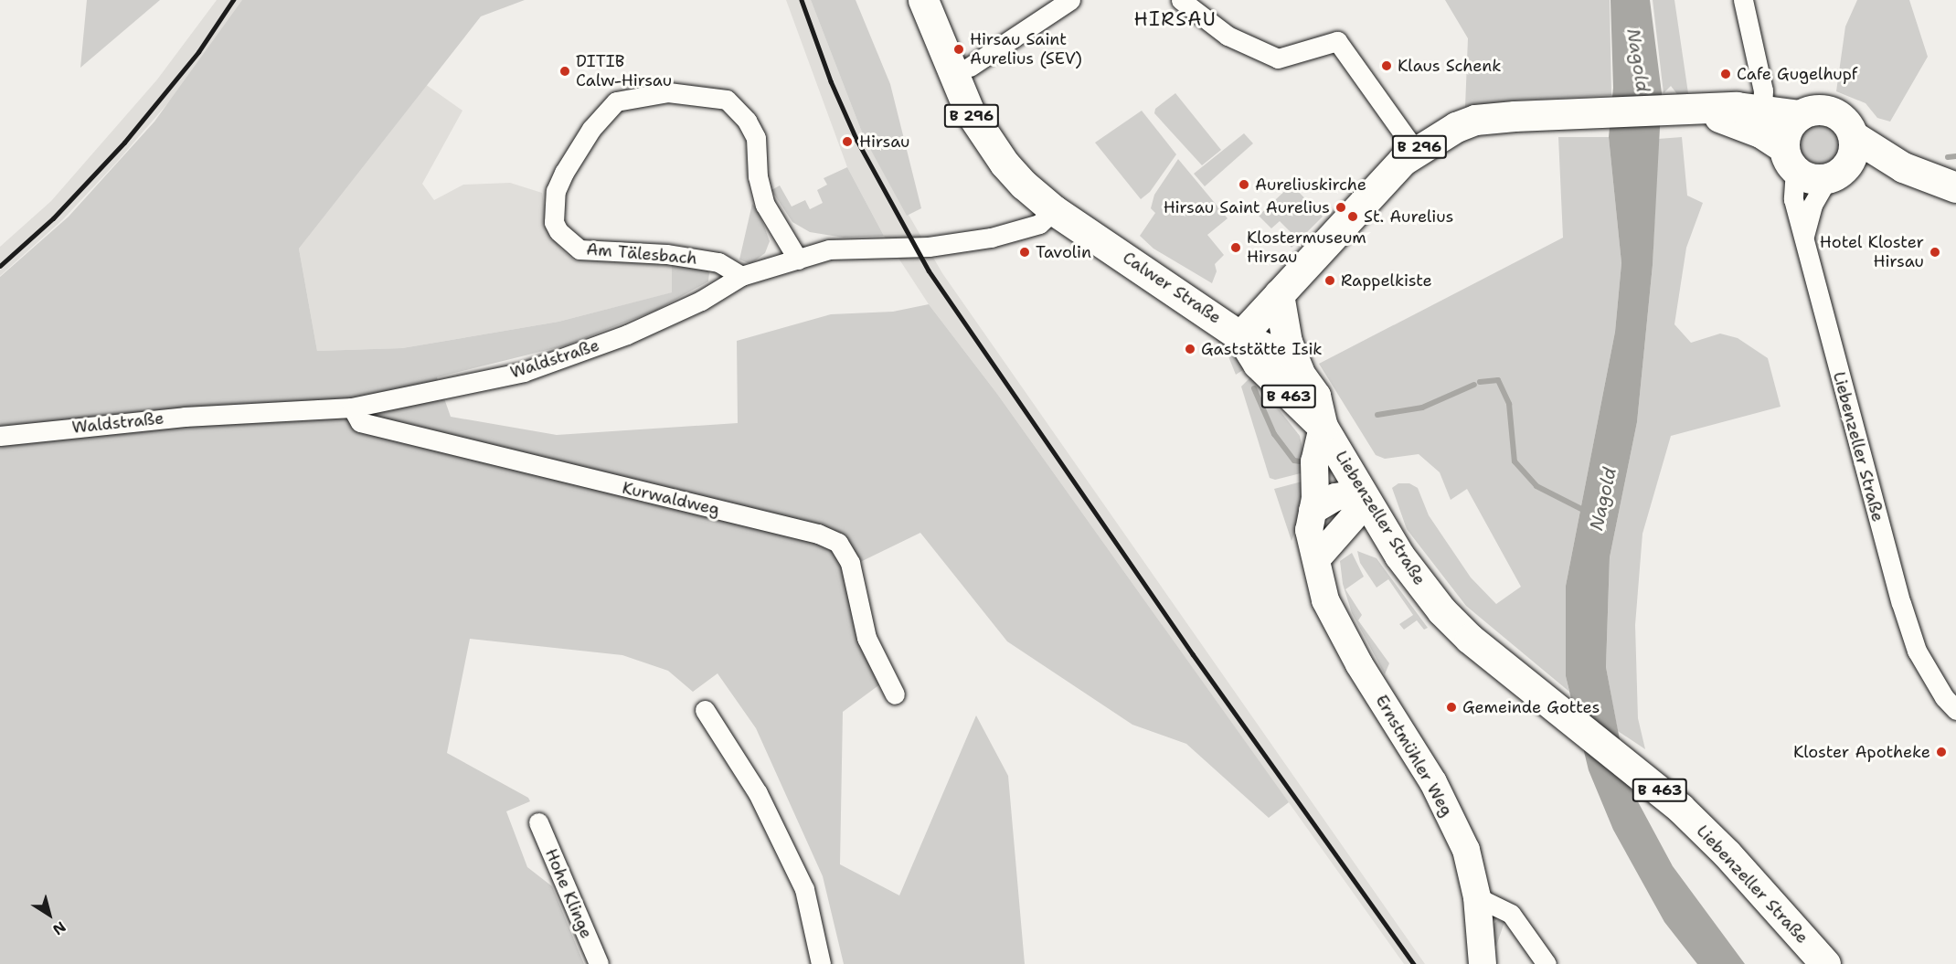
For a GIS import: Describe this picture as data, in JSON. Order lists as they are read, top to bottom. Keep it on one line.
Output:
{"streets":{"main road":["B 296","Calwer Straße","B 463","Liebenzeller Straße","Ernstmühler Weg"],"street":["Am Tälesbach","Waldstraße","Kurwaldweg","Hohe Klinge"]},"crossings":[["B 296","Calwer Straße"],["B 296","Liebenzeller Straße"],["Am Tälesbach","Waldstraße"],["Calwer Straße","Waldstraße"],["Calwer Straße","Liebenzeller Straße"],["Waldstraße","Kurwaldweg"],["Liebenzeller Straße","Ernstmühler Weg"]],"districts":["HIRSAU"],"water":["Nagold"],"places":["Hirsau Saint Aurelius (SEV)","Klaus Schenk","DITIB Calw-Hirsau","Cafe Gugelhupf","Hirsau","Aureliuskirche","Hirsau Saint Aurelius","St. Aurelius","Klostermuseum Hirsau","Tavolin","Hotel Kloster Hirsau","Rappelkiste","Gaststätte Isik","Gemeinde Gottes","Kloster Apotheke"],"north":"bottom right"}
